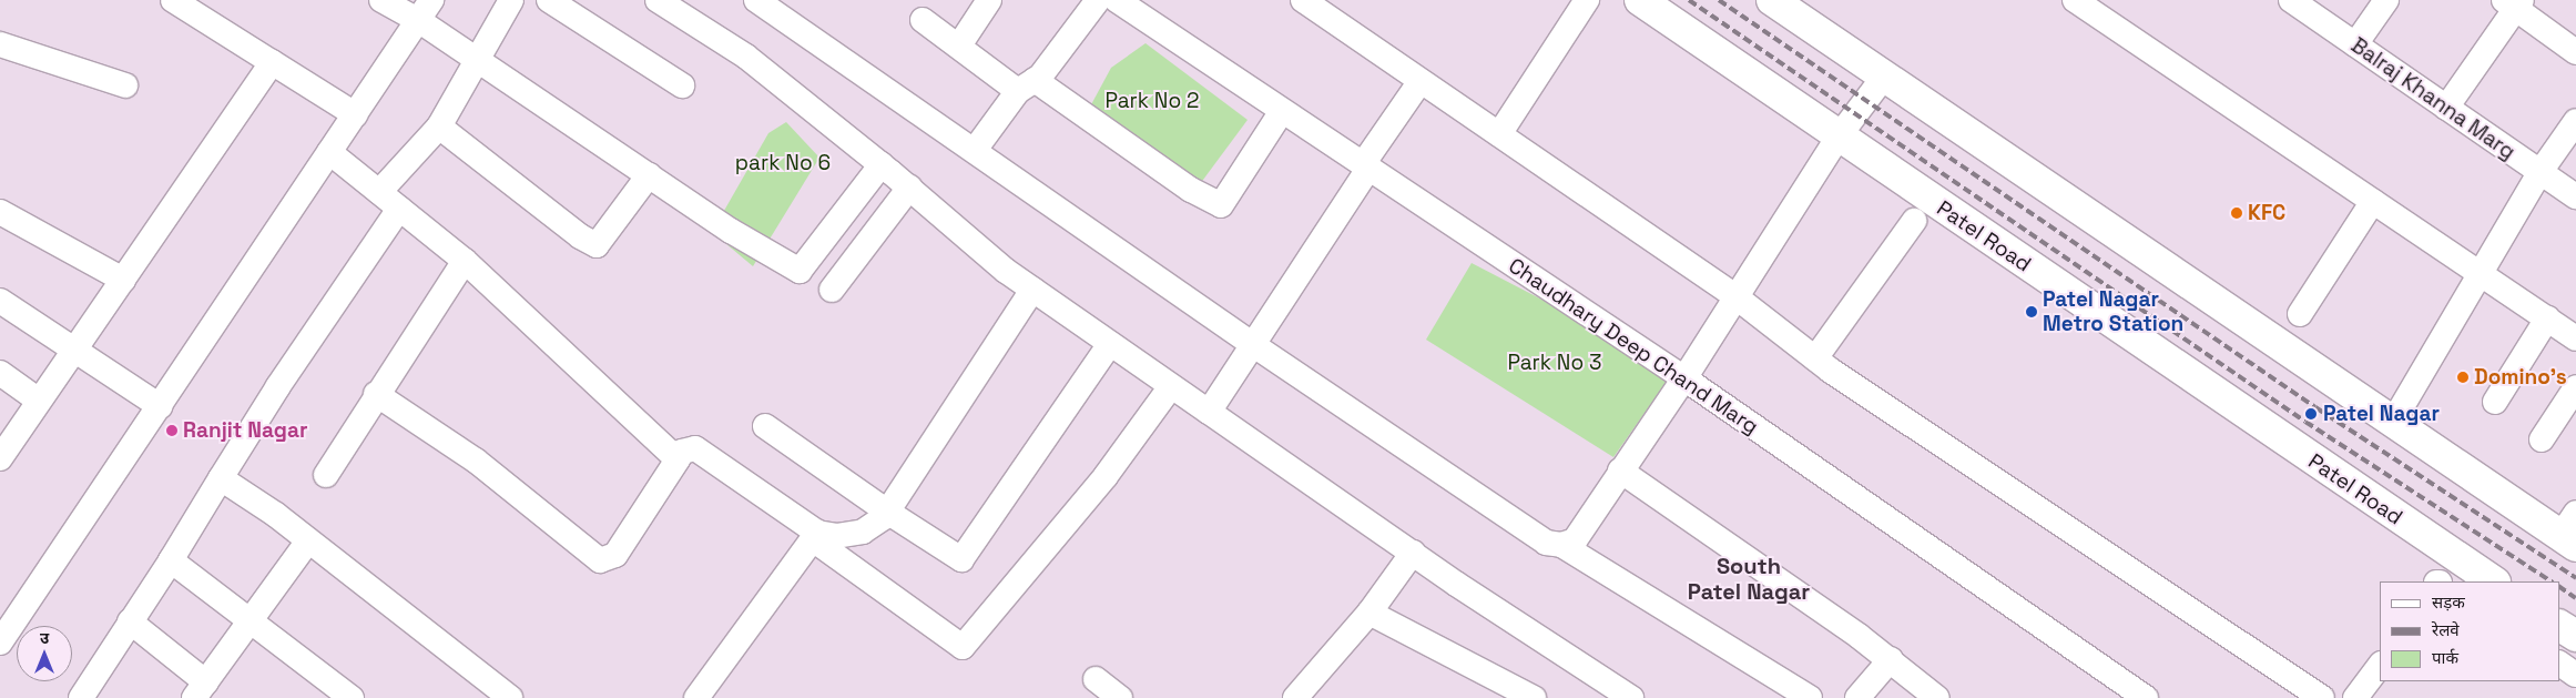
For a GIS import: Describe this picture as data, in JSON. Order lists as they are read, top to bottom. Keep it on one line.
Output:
{"streets":{"main road":["Patel Road"],"street":["Balraj Khanna Marg","Chaudhary Deep Chand Marg"]},"districts":["South Patel Nagar"],"parks":["Park No 2","park No 6","Park No 3"],"places":["KFC","Patel Nagar Metro Station","Domino's","Patel Nagar","Ranjit Nagar"],"legend":["सड़क","रेलवे","पार्क"],"north":"top"}
